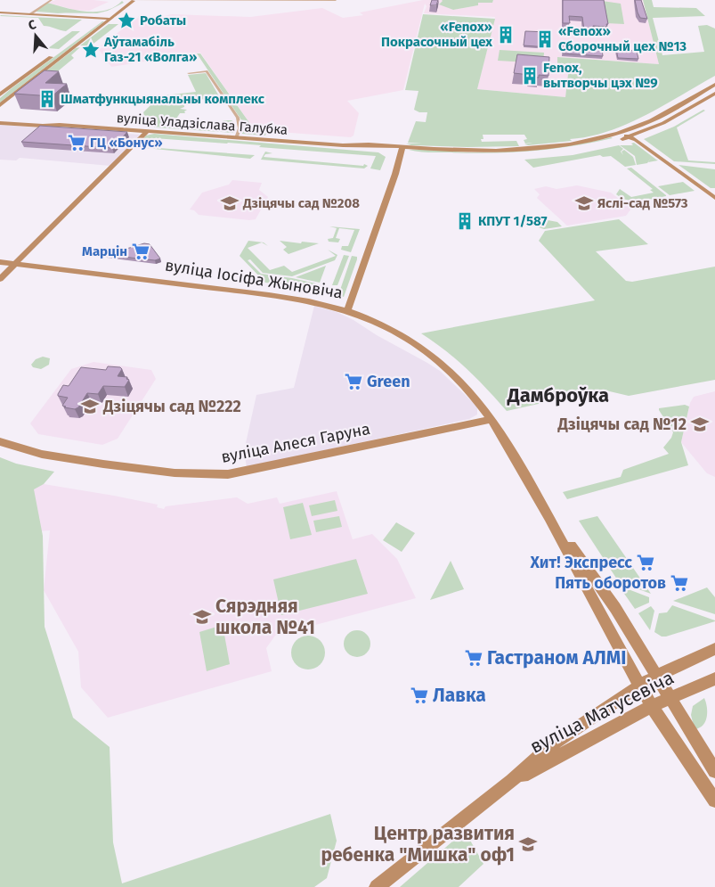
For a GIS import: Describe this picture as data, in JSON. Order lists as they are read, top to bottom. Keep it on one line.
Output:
{"streets":{"main road":["вуліца Уладзіслава Галубка","вуліца Іосіфа Жыновіча","вуліца Алеся Гаруна","вуліца Матусевіча"]},"crossings":[["вуліца Іосіфа Жыновіча","вуліца Алеся Гаруна"],["вуліца Іосіфа Жыновіча","вуліца Матусевіча"]],"districts":["Дамброўка"],"places":{"place":["Робаты","Аўтамабіль Газ-21 «Волга»"],"building":["«Fenox» Покрасочный цех","«Fenox» Сборочный цех №13","Fenox, вытворчы цэх №9","Шматфункцыянальны комплекс","КПУТ 1/587"],"supermarket":["ГЦ «Бонус»","Марцін","Green","Хит! Экспресс","Пять оборотов","Гастраном АЛМІ","Лавка"],"school or university":["Дзіцячы сад №208","Яслі-сад №573","Дзіцячы сад №222","Дзіцячы сад №12","Сярэдняя школа №41","Центр развития ребенка \"Мишка\" оф1"]},"north":"top"}
